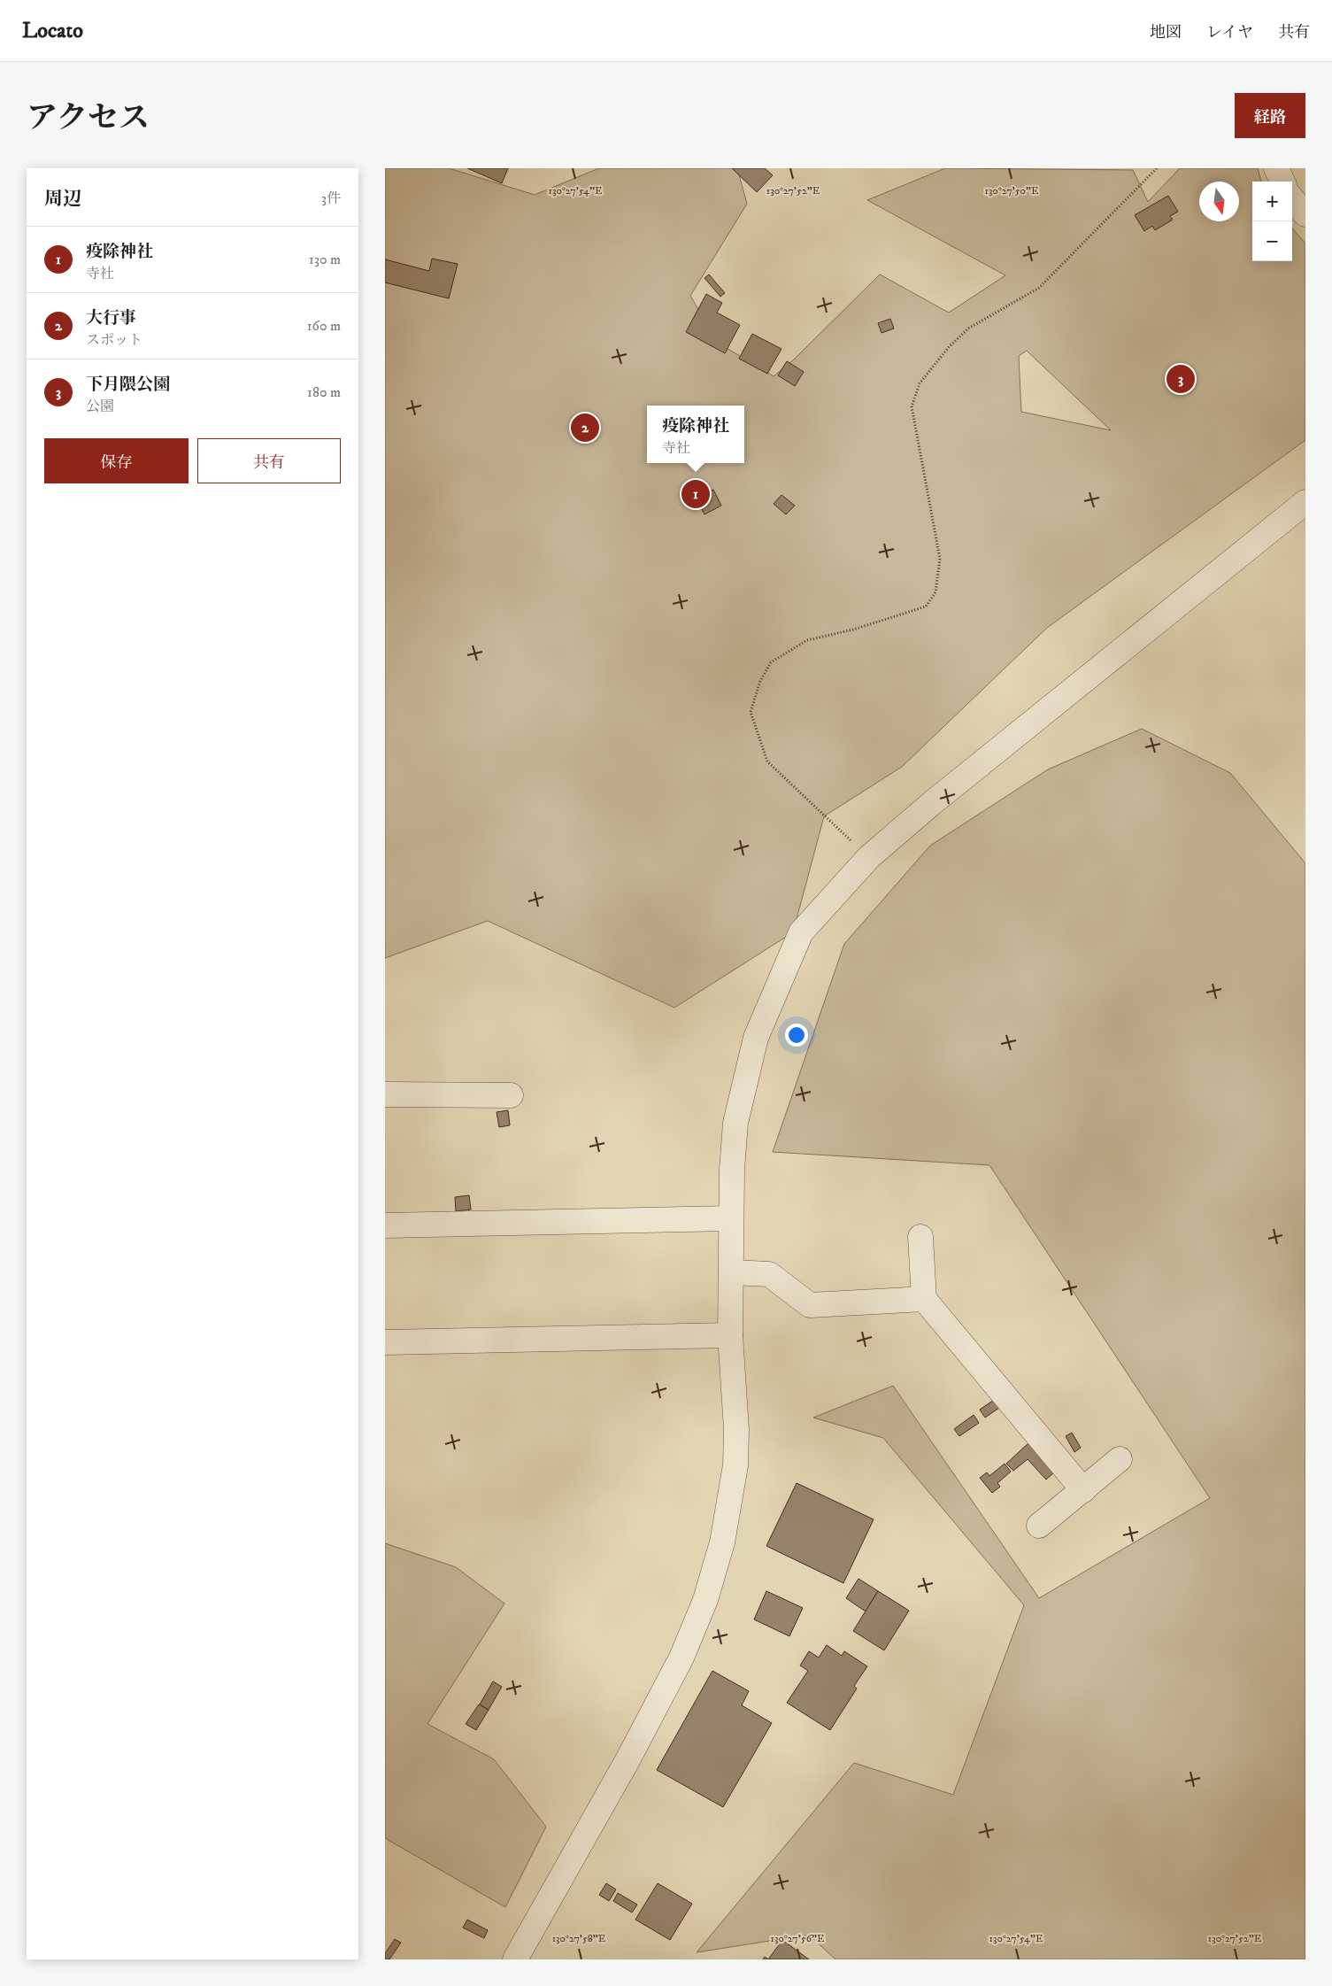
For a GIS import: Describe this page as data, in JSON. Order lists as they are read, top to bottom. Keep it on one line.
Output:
{"north":"bottom","page":{"header":"Locato","nav":["地図","レイヤ","共有"],"title":"アクセス","buttons":["経路",["保存","共有"]],"heading":["周辺","3件"],"map_buttons":["+","−"],"list":[{"mark":"1","name":"疫除神社","note":"寺社","value":"130 m"},{"mark":"2","name":"大行事","note":"スポット","value":"160 m"},{"mark":"3","name":"下月隈公園","note":"公園","value":"180 m"}],"pins":["3","2","1"],"popup":["疫除神社","寺社"]},"coordinates":["130°27'54\"E","130°27'52\"E","130°27'50\"E","130°27'58\"E","130°27'56\"E"]}
